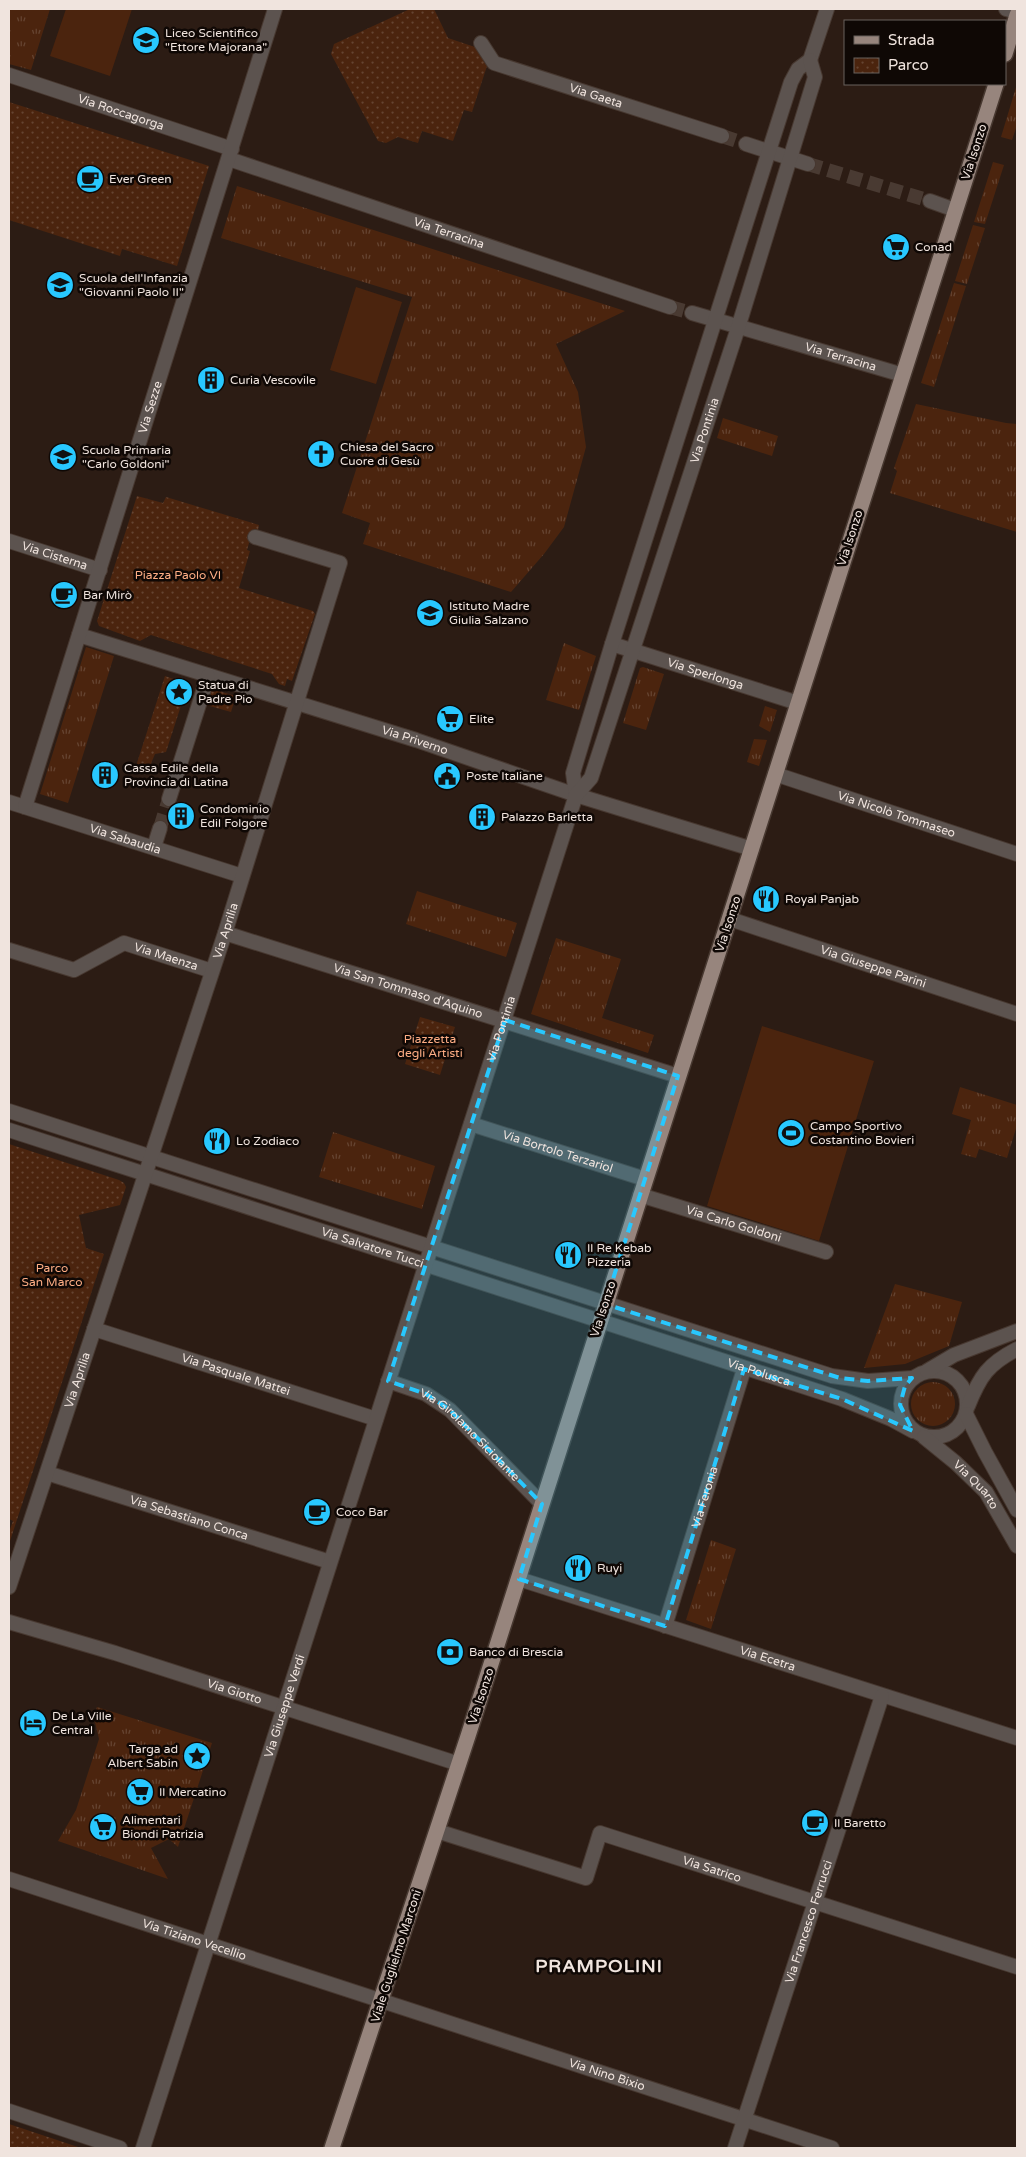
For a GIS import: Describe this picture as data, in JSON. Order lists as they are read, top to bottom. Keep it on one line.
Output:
{"streets":{"main road":["Via Isonzo","Viale Guglielmo Marconi"],"street":["Via Gaeta","Via Roccagorga","Via Terracina","Via Sezze","Via Pontinia","Via Cisterna","Via Sperlonga","Via Priverno","Via Nicolò Tommaseo","Via Sabaudia","Via Aprilia","Via Maenza","Via Giuseppe Parini","Via San Tommaso d'Aquino","Via Bortolo Terzariol","Via Carlo Goldoni","Via Salvatore Tucci","Via Polusca","Via Pasquale Mattei","Via Girolamo Siciolante","Via Quarto","Via Feronia","Via Sebastiano Conca","Via Ecetra","Via Giotto","Via Giuseppe Verdi","Via Satrico","Via Francesco Ferrucci","Via Tiziano Vecellio","Via Nino Bixio"]},"crossings":[["Via Roccagorga","Via Terracina"],["Via Roccagorga","Via Sezze"],["Via Isonzo","Via Terracina"],["Via Isonzo","Via Sperlonga"],["Via Isonzo","Via Priverno"],["Via Isonzo","Via Nicolò Tommaseo"],["Via Isonzo","Via Giuseppe Parini"],["Via Isonzo","Via San Tommaso d'Aquino"],["Via Isonzo","Via Bortolo Terzariol"],["Via Isonzo","Via Carlo Goldoni"],["Via Isonzo","Via Salvatore Tucci"],["Via Isonzo","Via Polusca"],["Via Isonzo","Via Girolamo Siciolante"],["Via Isonzo","Via Ecetra"],["Via Isonzo","Via Giotto"],["Via Isonzo","Viale Guglielmo Marconi"],["Via Terracina","Via Sezze"],["Via Terracina","Via Pontinia"],["Via Sezze","Via Cisterna"],["Via Sezze","Via Priverno"],["Via Sezze","Via Sabaudia"],["Via Pontinia","Via Sperlonga"],["Via Pontinia","Via Priverno"],["Via Pontinia","Via San Tommaso d'Aquino"],["Via Pontinia","Via Bortolo Terzariol"],["Via Pontinia","Via Salvatore Tucci"],["Via Pontinia","Via Giuseppe Verdi"],["Via Priverno","Via Aprilia"],["Via Sabaudia","Via Aprilia"],["Via Aprilia","Via Maenza"],["Via Aprilia","Via San Tommaso d'Aquino"],["Via Aprilia","Via Salvatore Tucci"],["Via Aprilia","Via Pasquale Mattei"],["Via Aprilia","Via Sebastiano Conca"],["Via Salvatore Tucci","Via Polusca"],["Via Salvatore Tucci","Via Giuseppe Verdi"],["Via Polusca","Via Quarto"],["Via Polusca","Via Feronia"],["Via Pasquale Mattei","Via Giuseppe Verdi"],["Via Girolamo Siciolante","Via Giuseppe Verdi"],["Via Feronia","Via Ecetra"],["Via Sebastiano Conca","Via Giuseppe Verdi"],["Via Ecetra","Via Francesco Ferrucci"],["Via Giotto","Via Giuseppe Verdi"],["Via Giotto","Viale Guglielmo Marconi"],["Via Giuseppe Verdi","Via Tiziano Vecellio"],["Via Satrico","Via Francesco Ferrucci"],["Via Satrico","Viale Guglielmo Marconi"],["Via Francesco Ferrucci","Via Nino Bixio"],["Via Tiziano Vecellio","Viale Guglielmo Marconi"],["Via Tiziano Vecellio","Via Nino Bixio"],["Viale Guglielmo Marconi","Via Nino Bixio"]],"districts":["PRAMPOLINI"],"parks":["Piazza Paolo VI","Piazzetta degli Artisti","Parco San Marco"],"places":{"school or university":["Liceo Scientifico \"Ettore Majorana\"","Scuola dell'Infanzia \"Giovanni Paolo II\"","Scuola Primaria \"Carlo Goldoni\"","Istituto Madre Giulia Salzano"],"cafe":["Ever Green","Bar Mirò","Coco Bar","Il Baretto"],"supermarket":["Conad","Elite","Il Mercatino","Alimentari Biondi Patrizia"],"building":["Curia Vescovile","Cassa Edile della Provincia di Latina","Condominio Edil Folgore","Palazzo Barletta"],"church":["Chiesa del Sacro Cuore di Gesù"],"place":["Statua di Padre Pio","Targa ad Albert Sabin"],"public building":["Poste Italiane"],"restaurant":["Royal Panjab","Lo Zodiaco","Il Re Kebab Pizzeria","Ruyi"],"sports":["Campo Sportivo Costantino Bovieri"],"bank":["Banco di Brescia"],"hotel":["De La Ville Central"]},"legend":["Strada","Parco"]}
